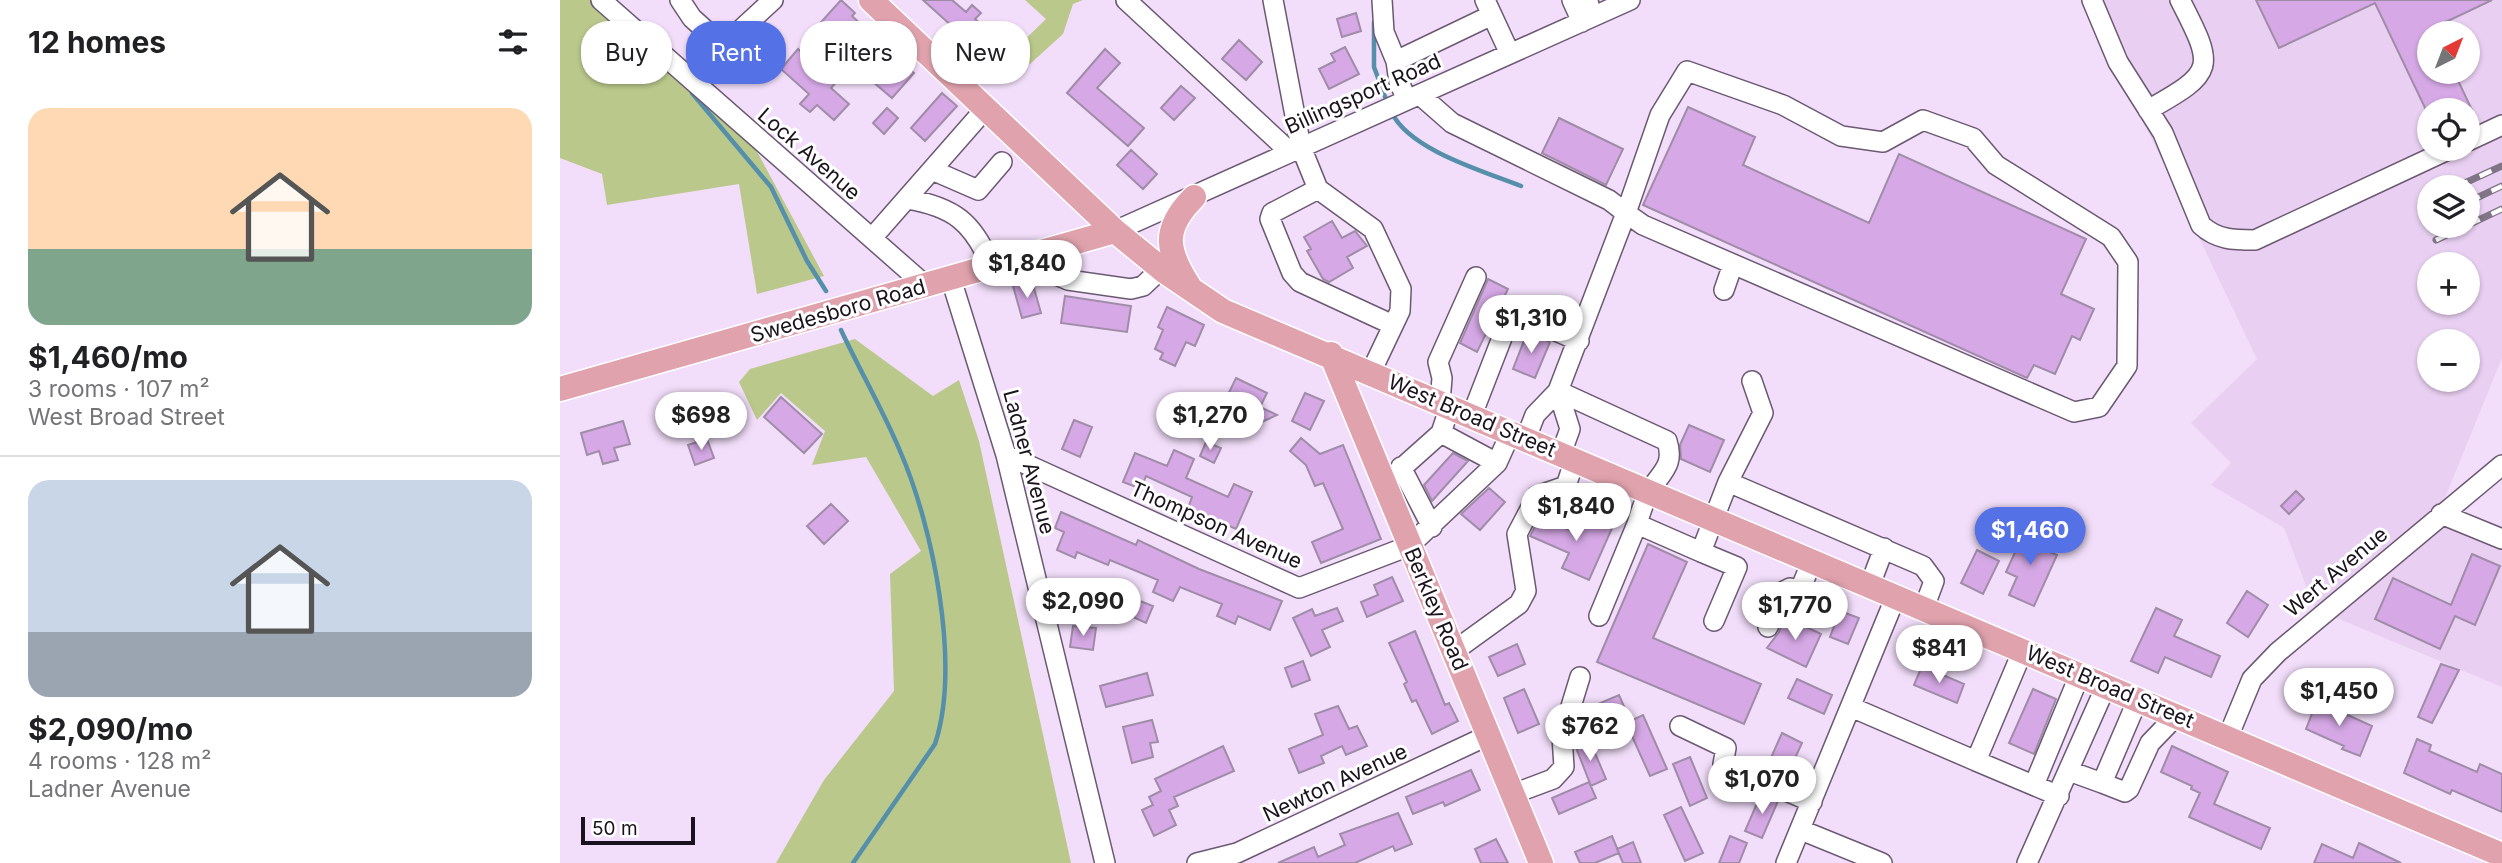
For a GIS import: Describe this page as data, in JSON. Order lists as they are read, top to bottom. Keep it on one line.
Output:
{"streets":{"main road":["Swedesboro Road","West Broad Street","Berkley Road"],"street":["Billingsport Road","Lock Avenue","Ladner Avenue","Thompson Avenue","Wert Avenue","Newton Avenue"]},"crossings":[["Billingsport Road","Swedesboro Road"],["Billingsport Road","West Broad Street"],["Lock Avenue","Swedesboro Road"],["Swedesboro Road","West Broad Street"],["Swedesboro Road","Ladner Avenue"],["West Broad Street","Wert Avenue"],["West Broad Street","Berkley Road"],["Ladner Avenue","Thompson Avenue"],["Thompson Avenue","Berkley Road"],["Berkley Road","Newton Avenue"]],"scale_bar":"50 m","north":"top right","page":{"heading":"12 homes","map_buttons":["+","−"],"chip":["Buy","Rent","Filters","New"],"list":[{"name":"$1,460/mo","note":"3 rooms · 107 m² · West Broad Street"},{"name":"$2,090/mo","note":"4 rooms · 128 m² · Ladner Avenue"}],"price":["$1,840","$1,310","$698","$1,270","$1,840","$1,460","$2,090","$1,770","$841","$1,450","$762","$1,070"],"scale":"50 m"}}
